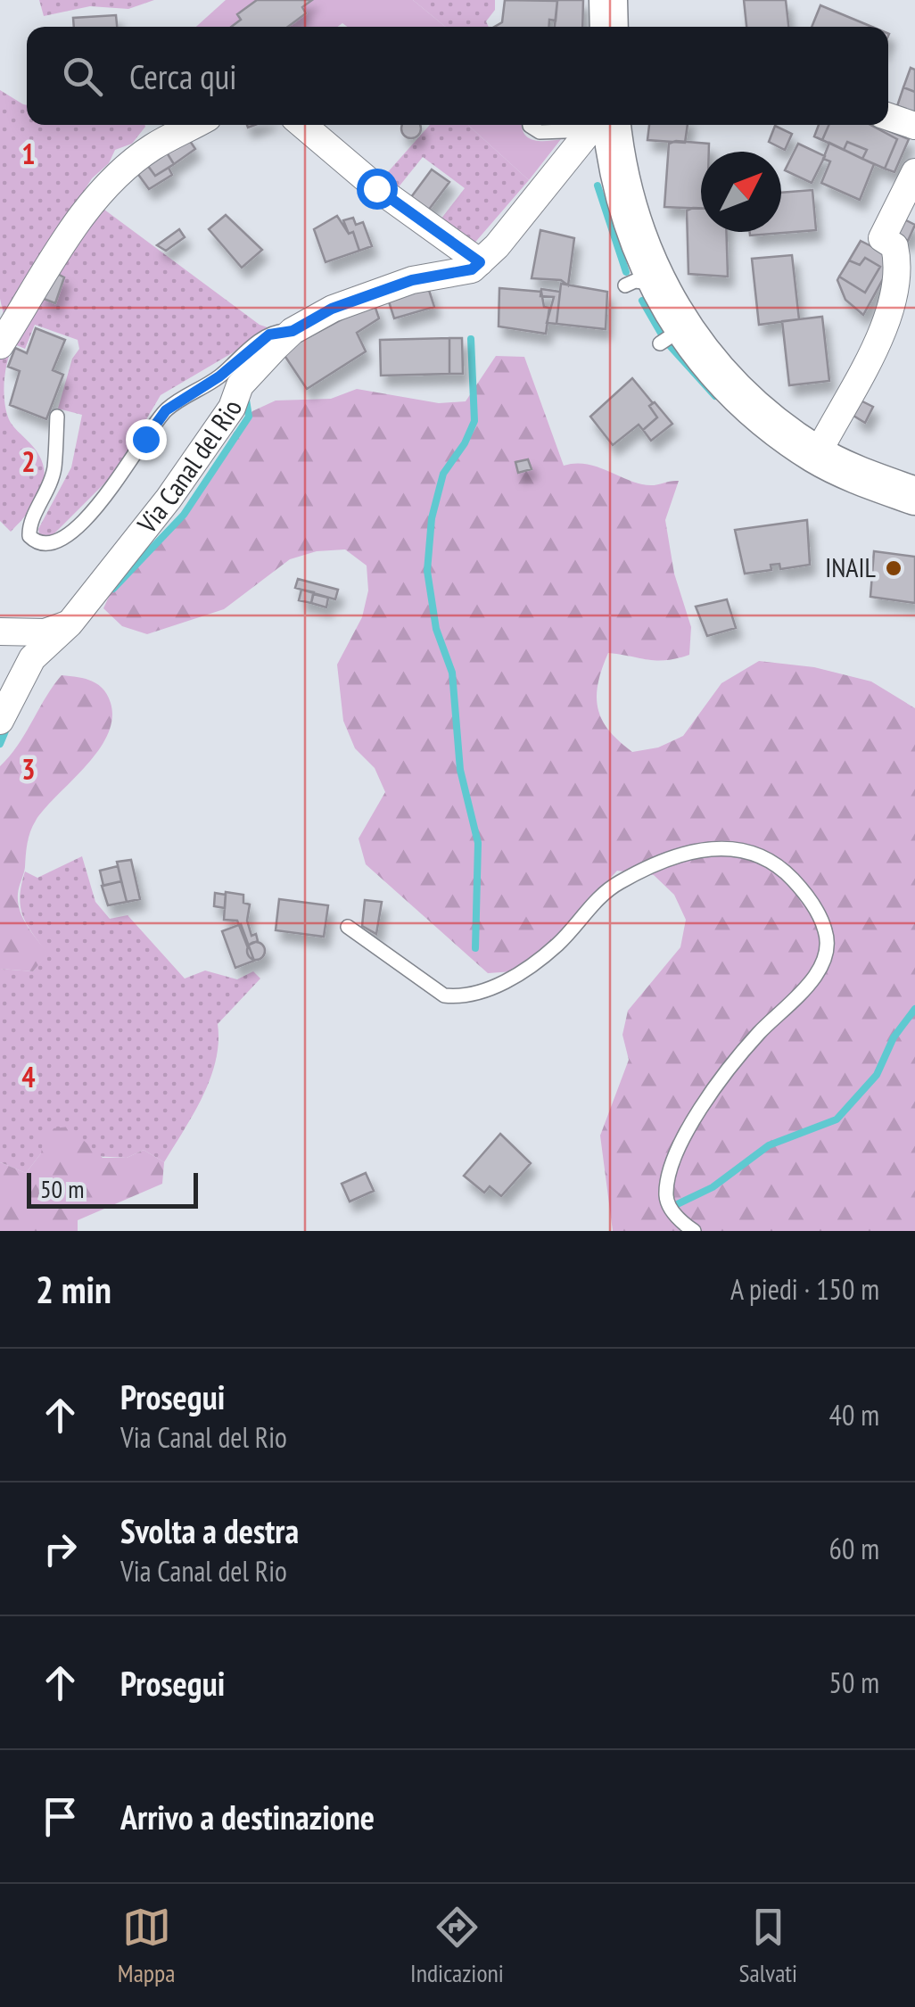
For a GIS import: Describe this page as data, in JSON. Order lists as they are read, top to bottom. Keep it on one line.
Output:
{"streets":{"street":["Via Canal del Rio"]},"places":["INAIL"],"scale_bar":"50 m","north":"top right","page":{"search":"Cerca qui","scale":"50 m","heading":["2 min","A piedi · 150 m"],"list":[["Prosegui","Via Canal del Rio","40 m"],["Svolta a destra","Via Canal del Rio","60 m"],["Prosegui","50 m"],"Arrivo a destinazione"],"nav":["Mappa","Indicazioni","Salvati"]},"grid":{"rows":["1","2","3","4"]}}
